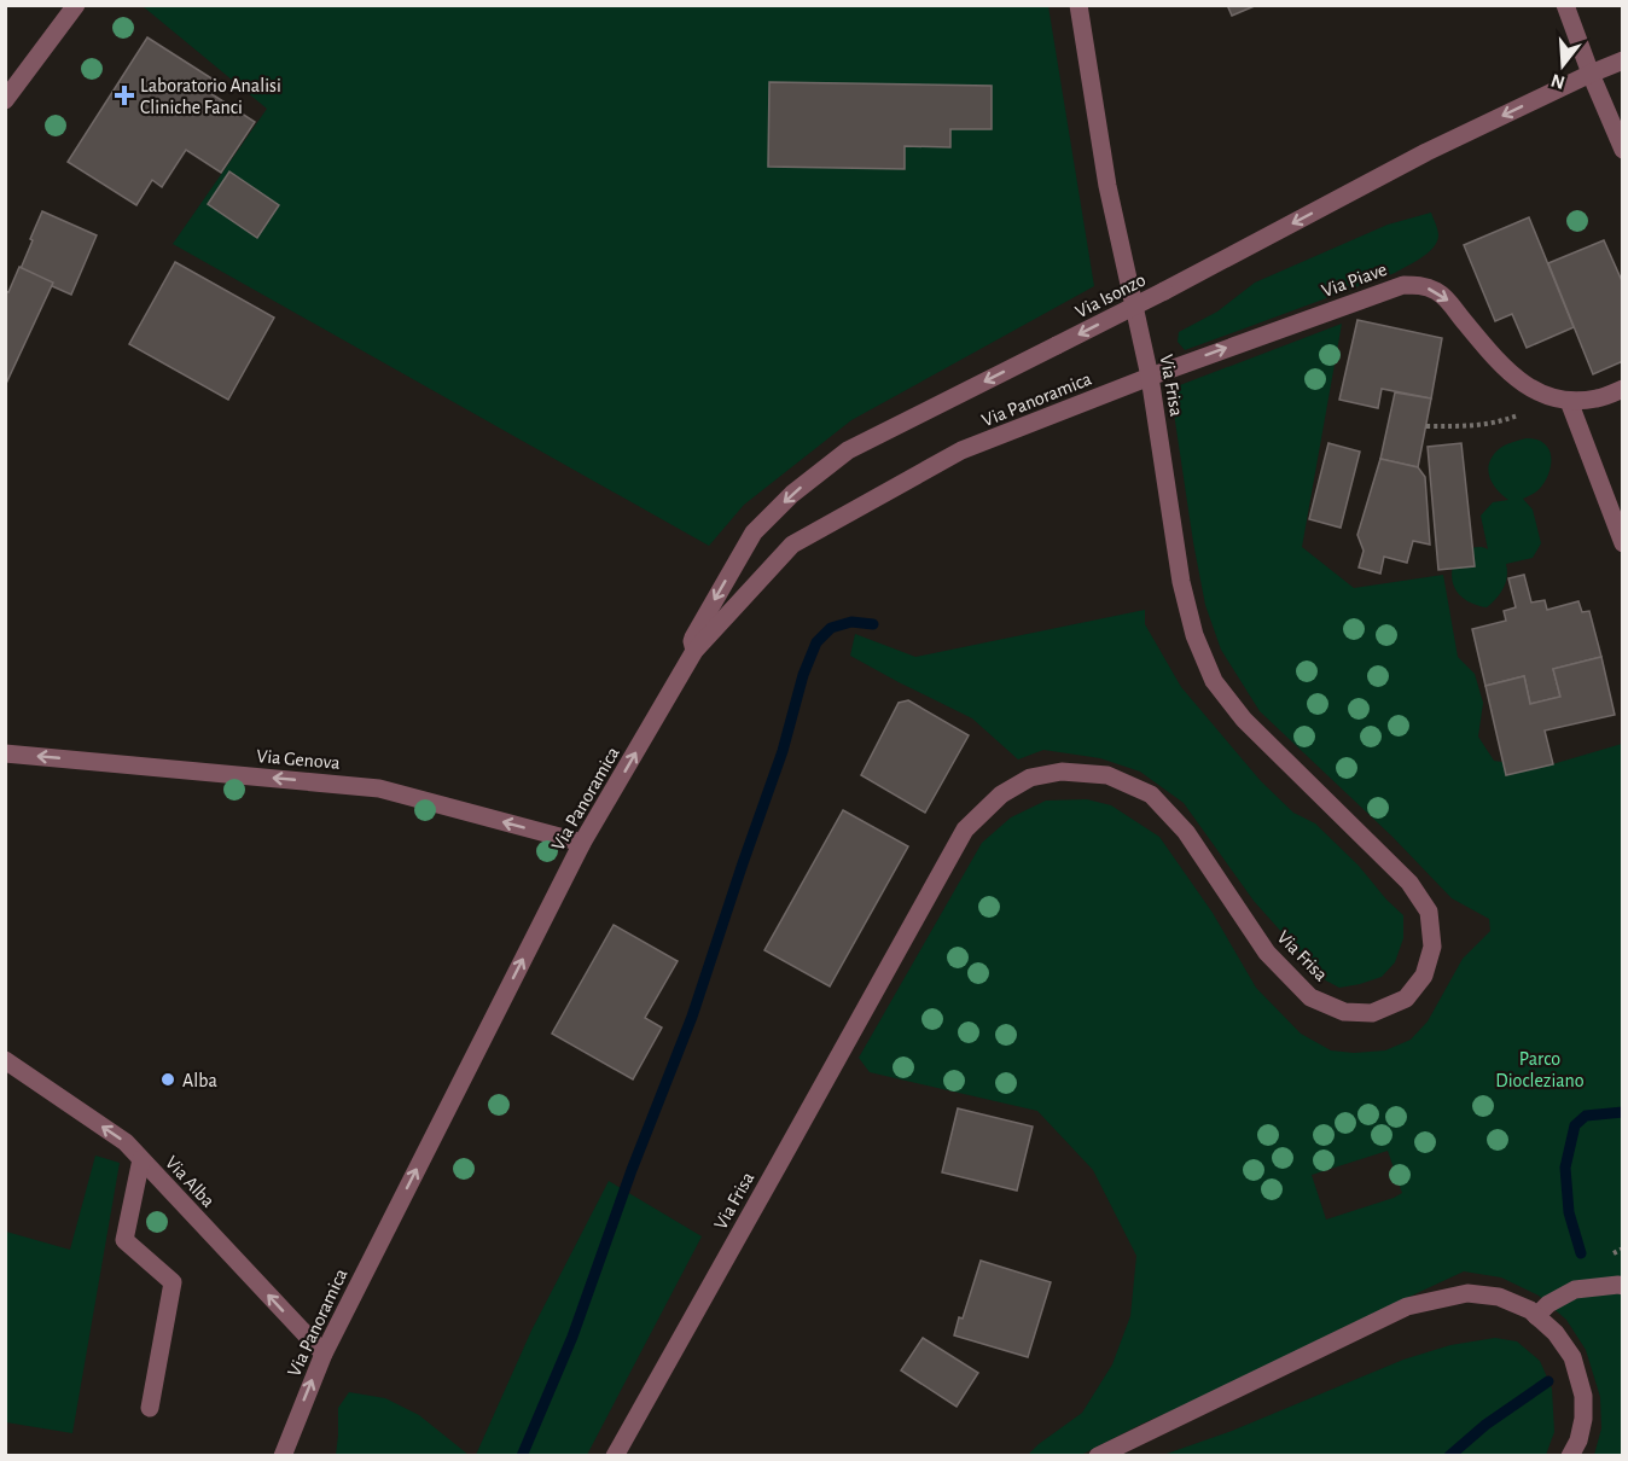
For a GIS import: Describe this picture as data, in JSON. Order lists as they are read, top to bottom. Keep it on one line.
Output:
{"streets":{"street":["Via Piave","Via Isonzo","Via Frisa","Via Panoramica","Via Genova","Via Alba"]},"crossings":[["Via Piave","Via Frisa"],["Via Piave","Via Panoramica"],["Via Isonzo","Via Panoramica"],["Via Frisa","Via Panoramica"],["Via Panoramica","Via Genova"],["Via Panoramica","Via Alba"]],"one_way":["Via Piave","Via Isonzo","Via Panoramica","Via Genova","Via Alba"],"parks":["Parco Diocleziano"],"places":{"health":["Laboratorio Analisi Cliniche Fanci"],"other":["Alba"]},"north":"bottom"}
